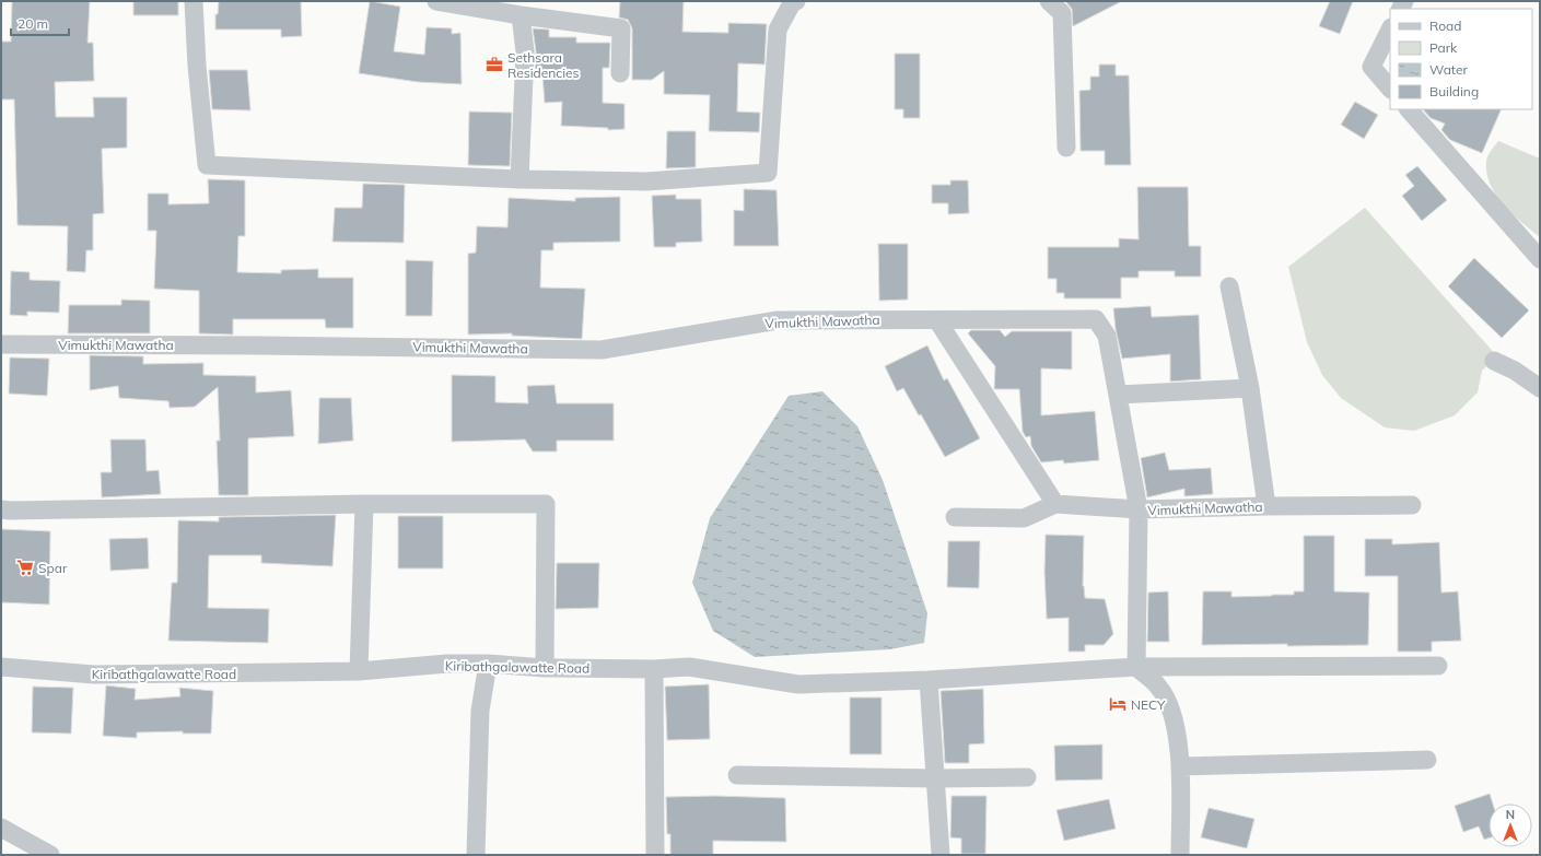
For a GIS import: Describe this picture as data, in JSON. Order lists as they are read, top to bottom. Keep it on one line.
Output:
{"streets":{"street":["Vimukthi Mawatha","Kiribathgalawatte Road"]},"places":{"office":["Sethsara Residencies"],"supermarket":["Spar"],"hotel":["NECY"]},"legend":["Road","Park","Water","Building"],"scale_bar":"20 m","north":"top"}
